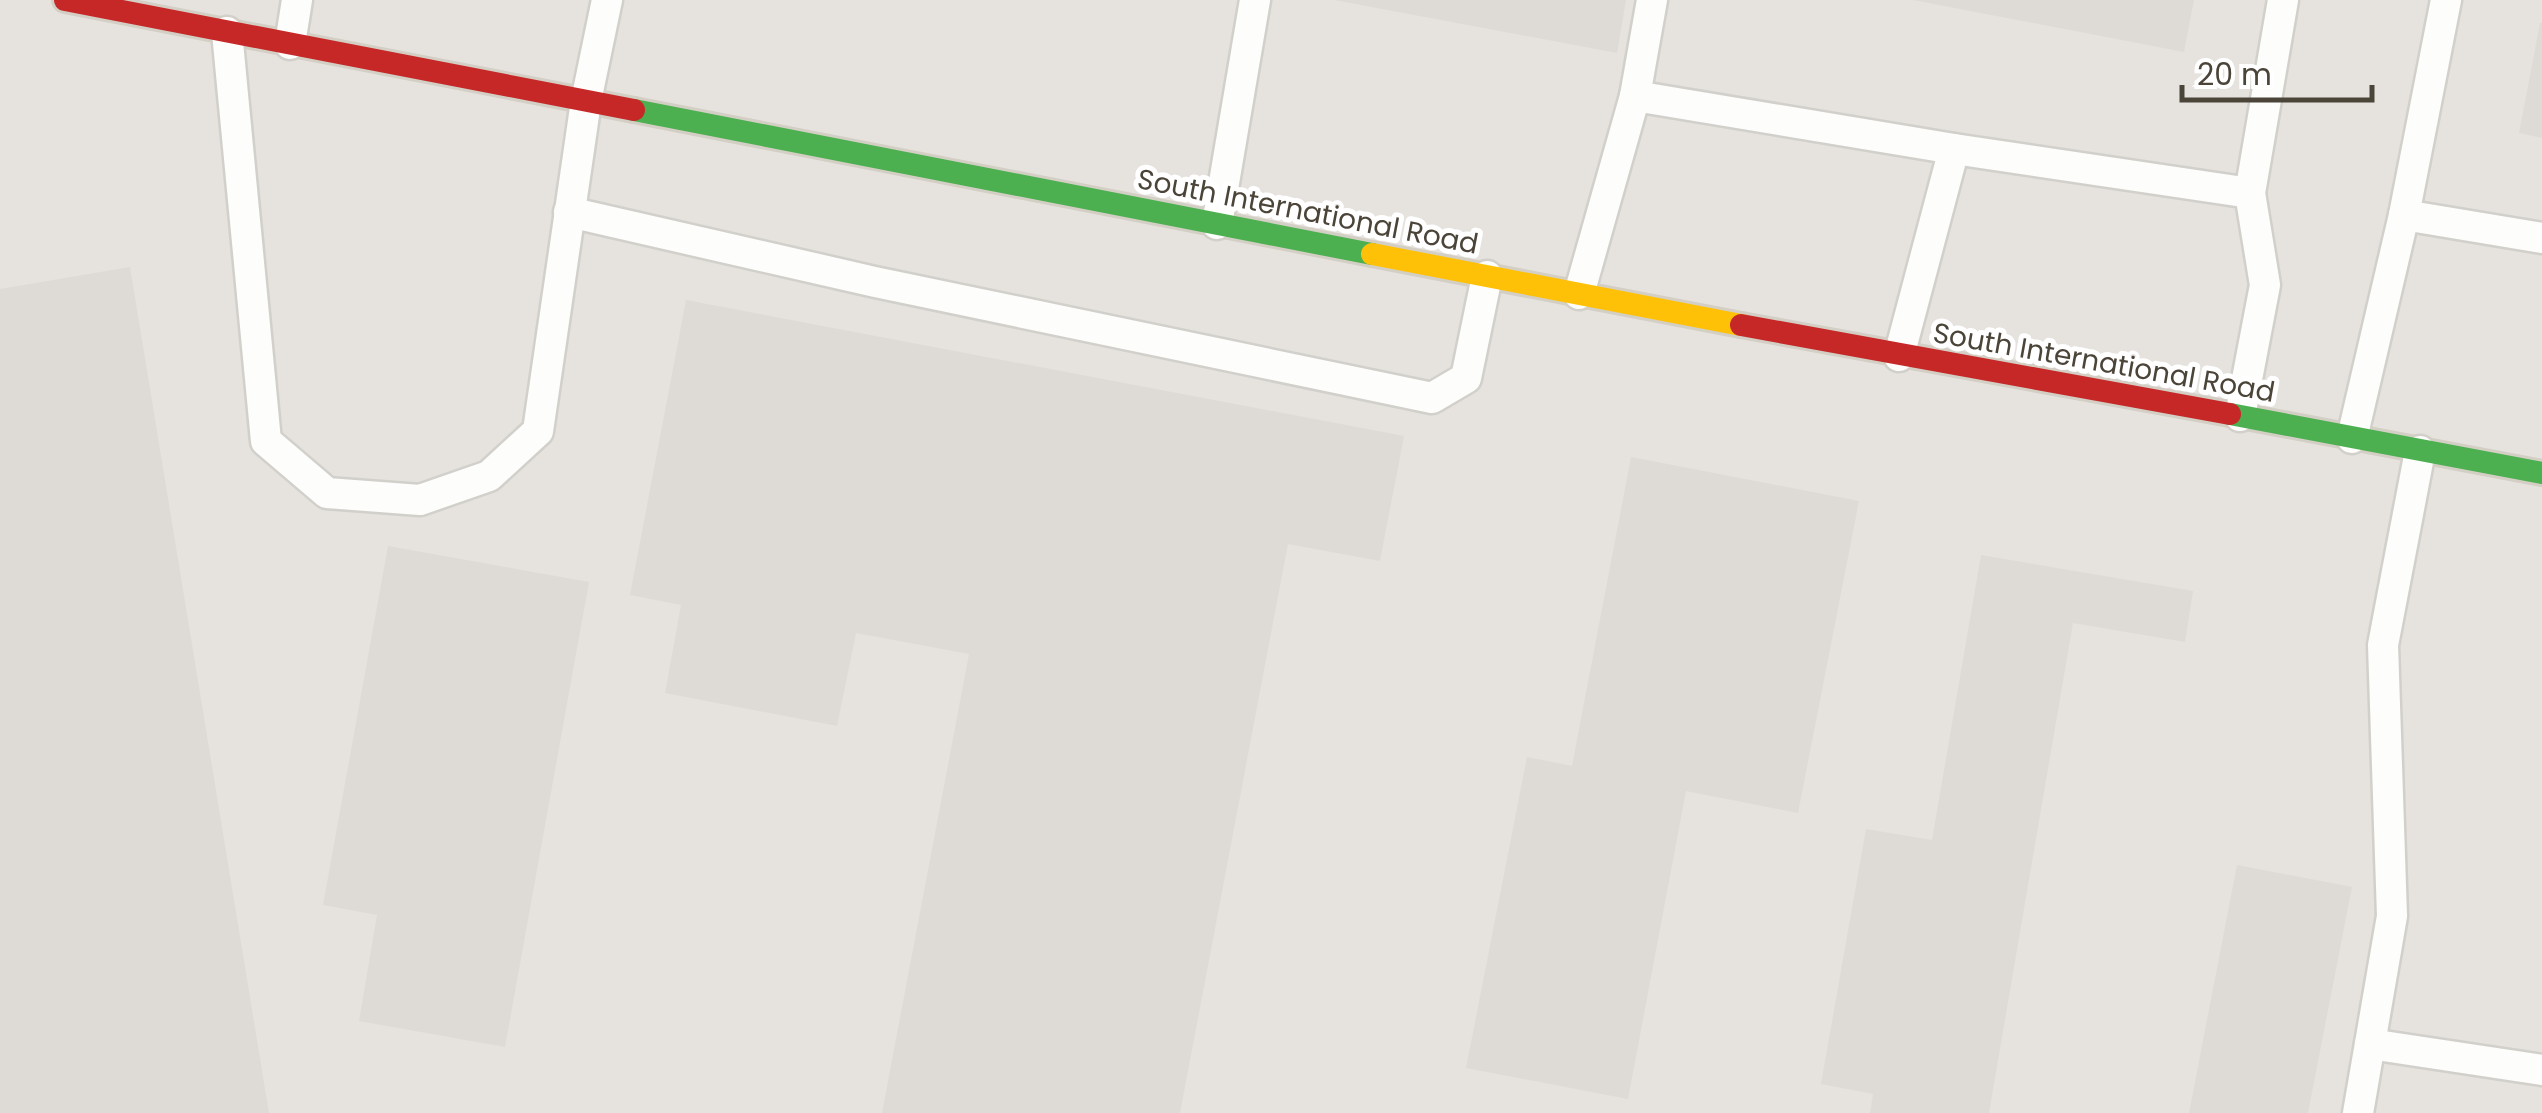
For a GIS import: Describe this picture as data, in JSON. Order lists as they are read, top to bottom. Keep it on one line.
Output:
{"streets":{"street":["South International Road"]},"scale_bar":"20 m"}
